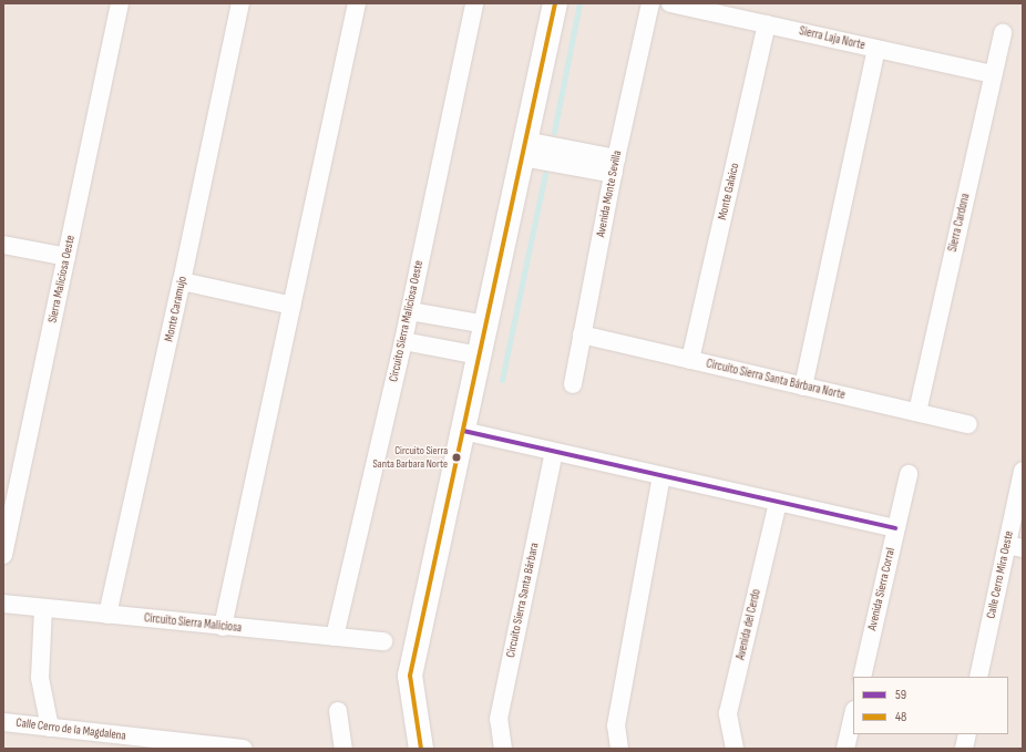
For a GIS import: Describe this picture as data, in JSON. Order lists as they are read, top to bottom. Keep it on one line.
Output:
{"streets":{"street":["Sierra Laja Norte","Monte Galaico","Avenida Monte Sevilla","Sierra Cardona","Sierra Maliciosa Oeste","Monte Caramujo","Circuito Sierra Maliciosa Oeste","Circuito Sierra Santa Bárbara Norte","Calle Cerro Mira Oeste","Avenida Sierra Corral","Circuito Sierra Santa Bárbara","Circuito Sierra Maliciosa","Avenida del Cerdo","Calle Cerro de la Magdalena"]},"crossings":[["Sierra Laja Norte","Monte Galaico"],["Sierra Laja Norte","Sierra Cardona"],["Monte Galaico","Circuito Sierra Santa Bárbara Norte"],["Avenida Monte Sevilla","Circuito Sierra Santa Bárbara Norte"],["Sierra Cardona","Circuito Sierra Santa Bárbara Norte"],["Monte Caramujo","Circuito Sierra Maliciosa"],["Circuito Sierra Maliciosa Oeste","Circuito Sierra Maliciosa"]],"places":["Circuito Sierra Santa Barbara Norte"],"lines":["transit line 48","transit line 59"],"legend":["59","48"]}
